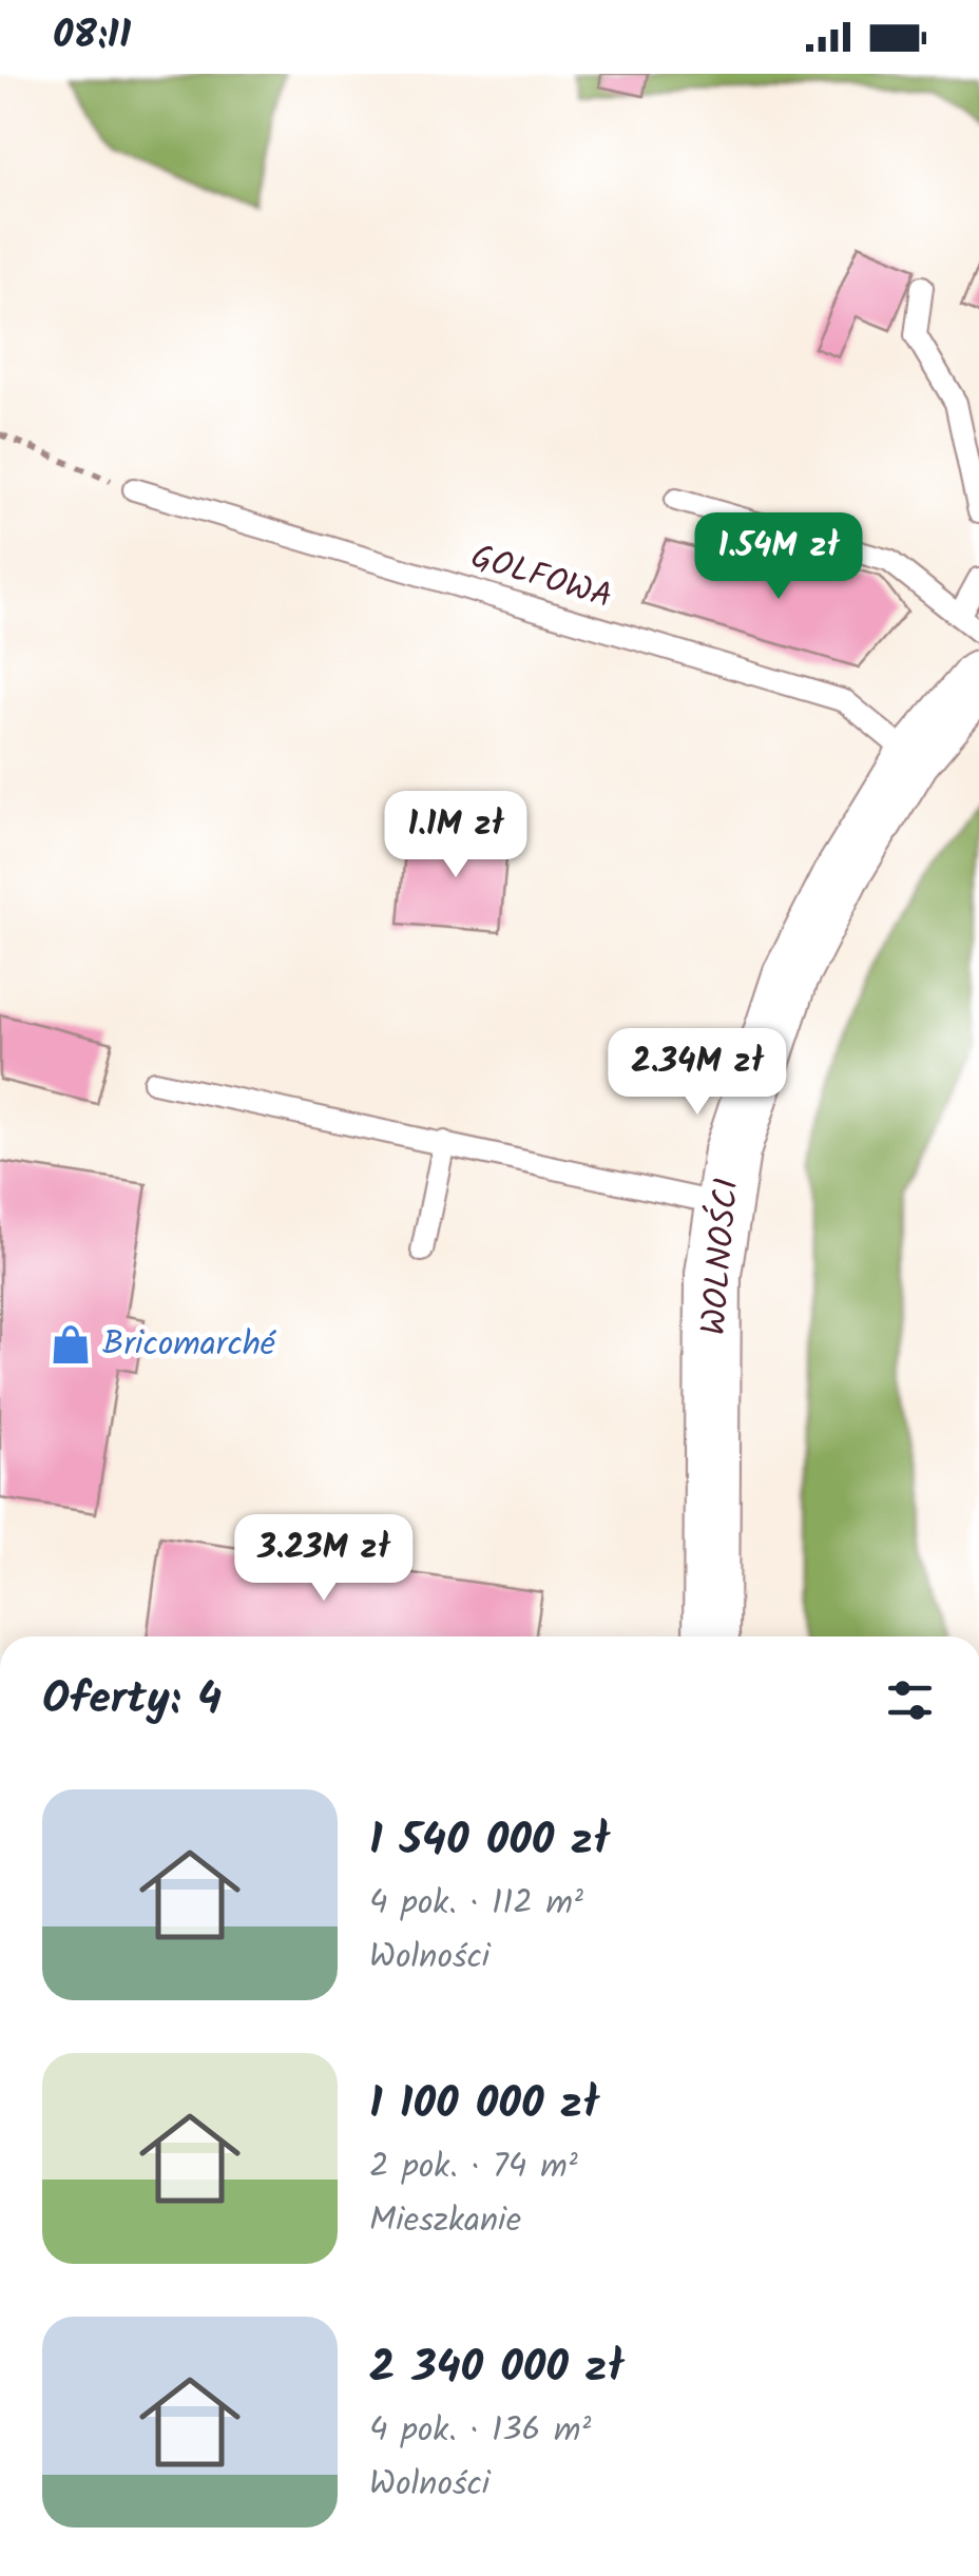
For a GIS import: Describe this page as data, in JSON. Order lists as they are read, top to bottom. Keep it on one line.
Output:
{"streets":{"street":["WOLNOŚCI"],"lane":["GOLFOWA"]},"crossings":[["GOLFOWA","WOLNOŚCI"]],"places":{"shop":["Bricomarché"]},"page":{"status":"08:11","price":["1.54M zł","1.1M zł","2.34M zł","3.23M zł"],"heading":"Oferty: 4","list":[{"name":"1 540 000 zł","note":"4 pok. · 112 m² · Wolności"},{"name":"1 100 000 zł","note":"2 pok. · 74 m² · Mieszkanie"},{"name":"2 340 000 zł","note":"4 pok. · 136 m² · Wolności"}]}}
